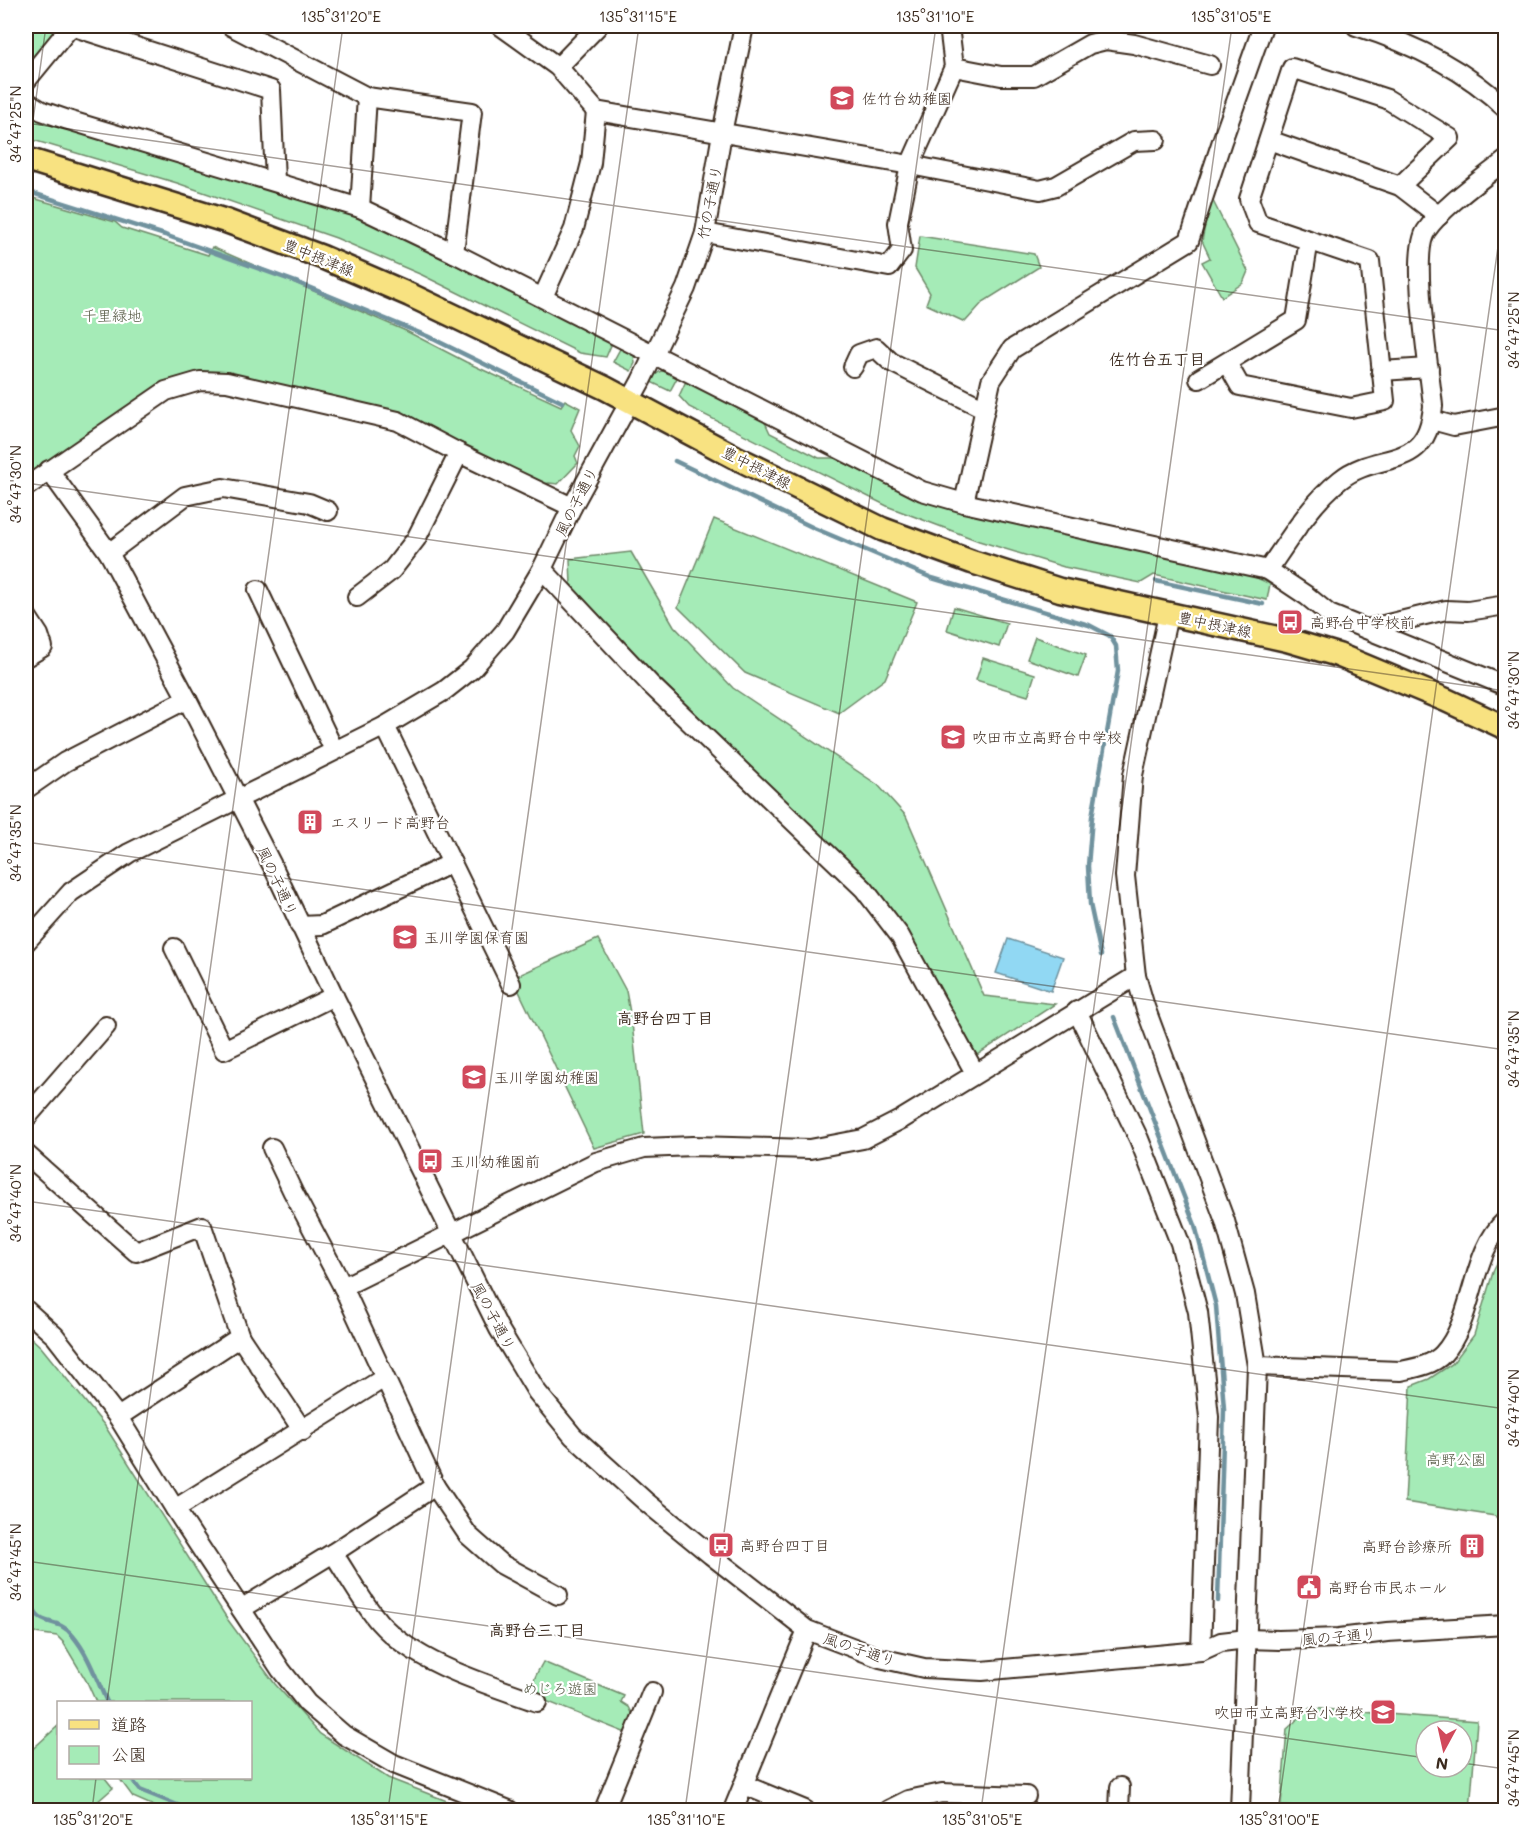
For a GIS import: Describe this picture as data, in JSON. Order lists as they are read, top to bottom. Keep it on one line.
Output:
{"streets":{"main road":["豊中摂津線"],"street":["竹の子通り","風の子通り"]},"crossings":[["竹の子通り","豊中摂津線"],["竹の子通り","風の子通り"],["豊中摂津線","風の子通り"]],"districts":["佐竹台五丁目","高野台四丁目","高野台三丁目"],"parks":["千里緑地","高野公園","めじろ遊園"],"places":{"school or university":["佐竹台幼稚園","吹田市立高野台中学校","玉川学園保育園","玉川学園幼稚園","吹田市立高野台小学校"],"bus stop":["高野台中学校前","玉川幼稚園前","高野台四丁目"],"building":["エスリード高野台","高野台診療所"],"public building":["高野台市民ホール"]},"legend":["道路","公園"],"north":"bottom","coordinates":["135°31'20\"E","135°31'15\"E","135°31'10\"E","135°31'05\"E","34°47'25\"N","34°47'30\"N","34°47'35\"N","34°47'40\"N","34°47'45\"N","135°31'00\"E"]}
